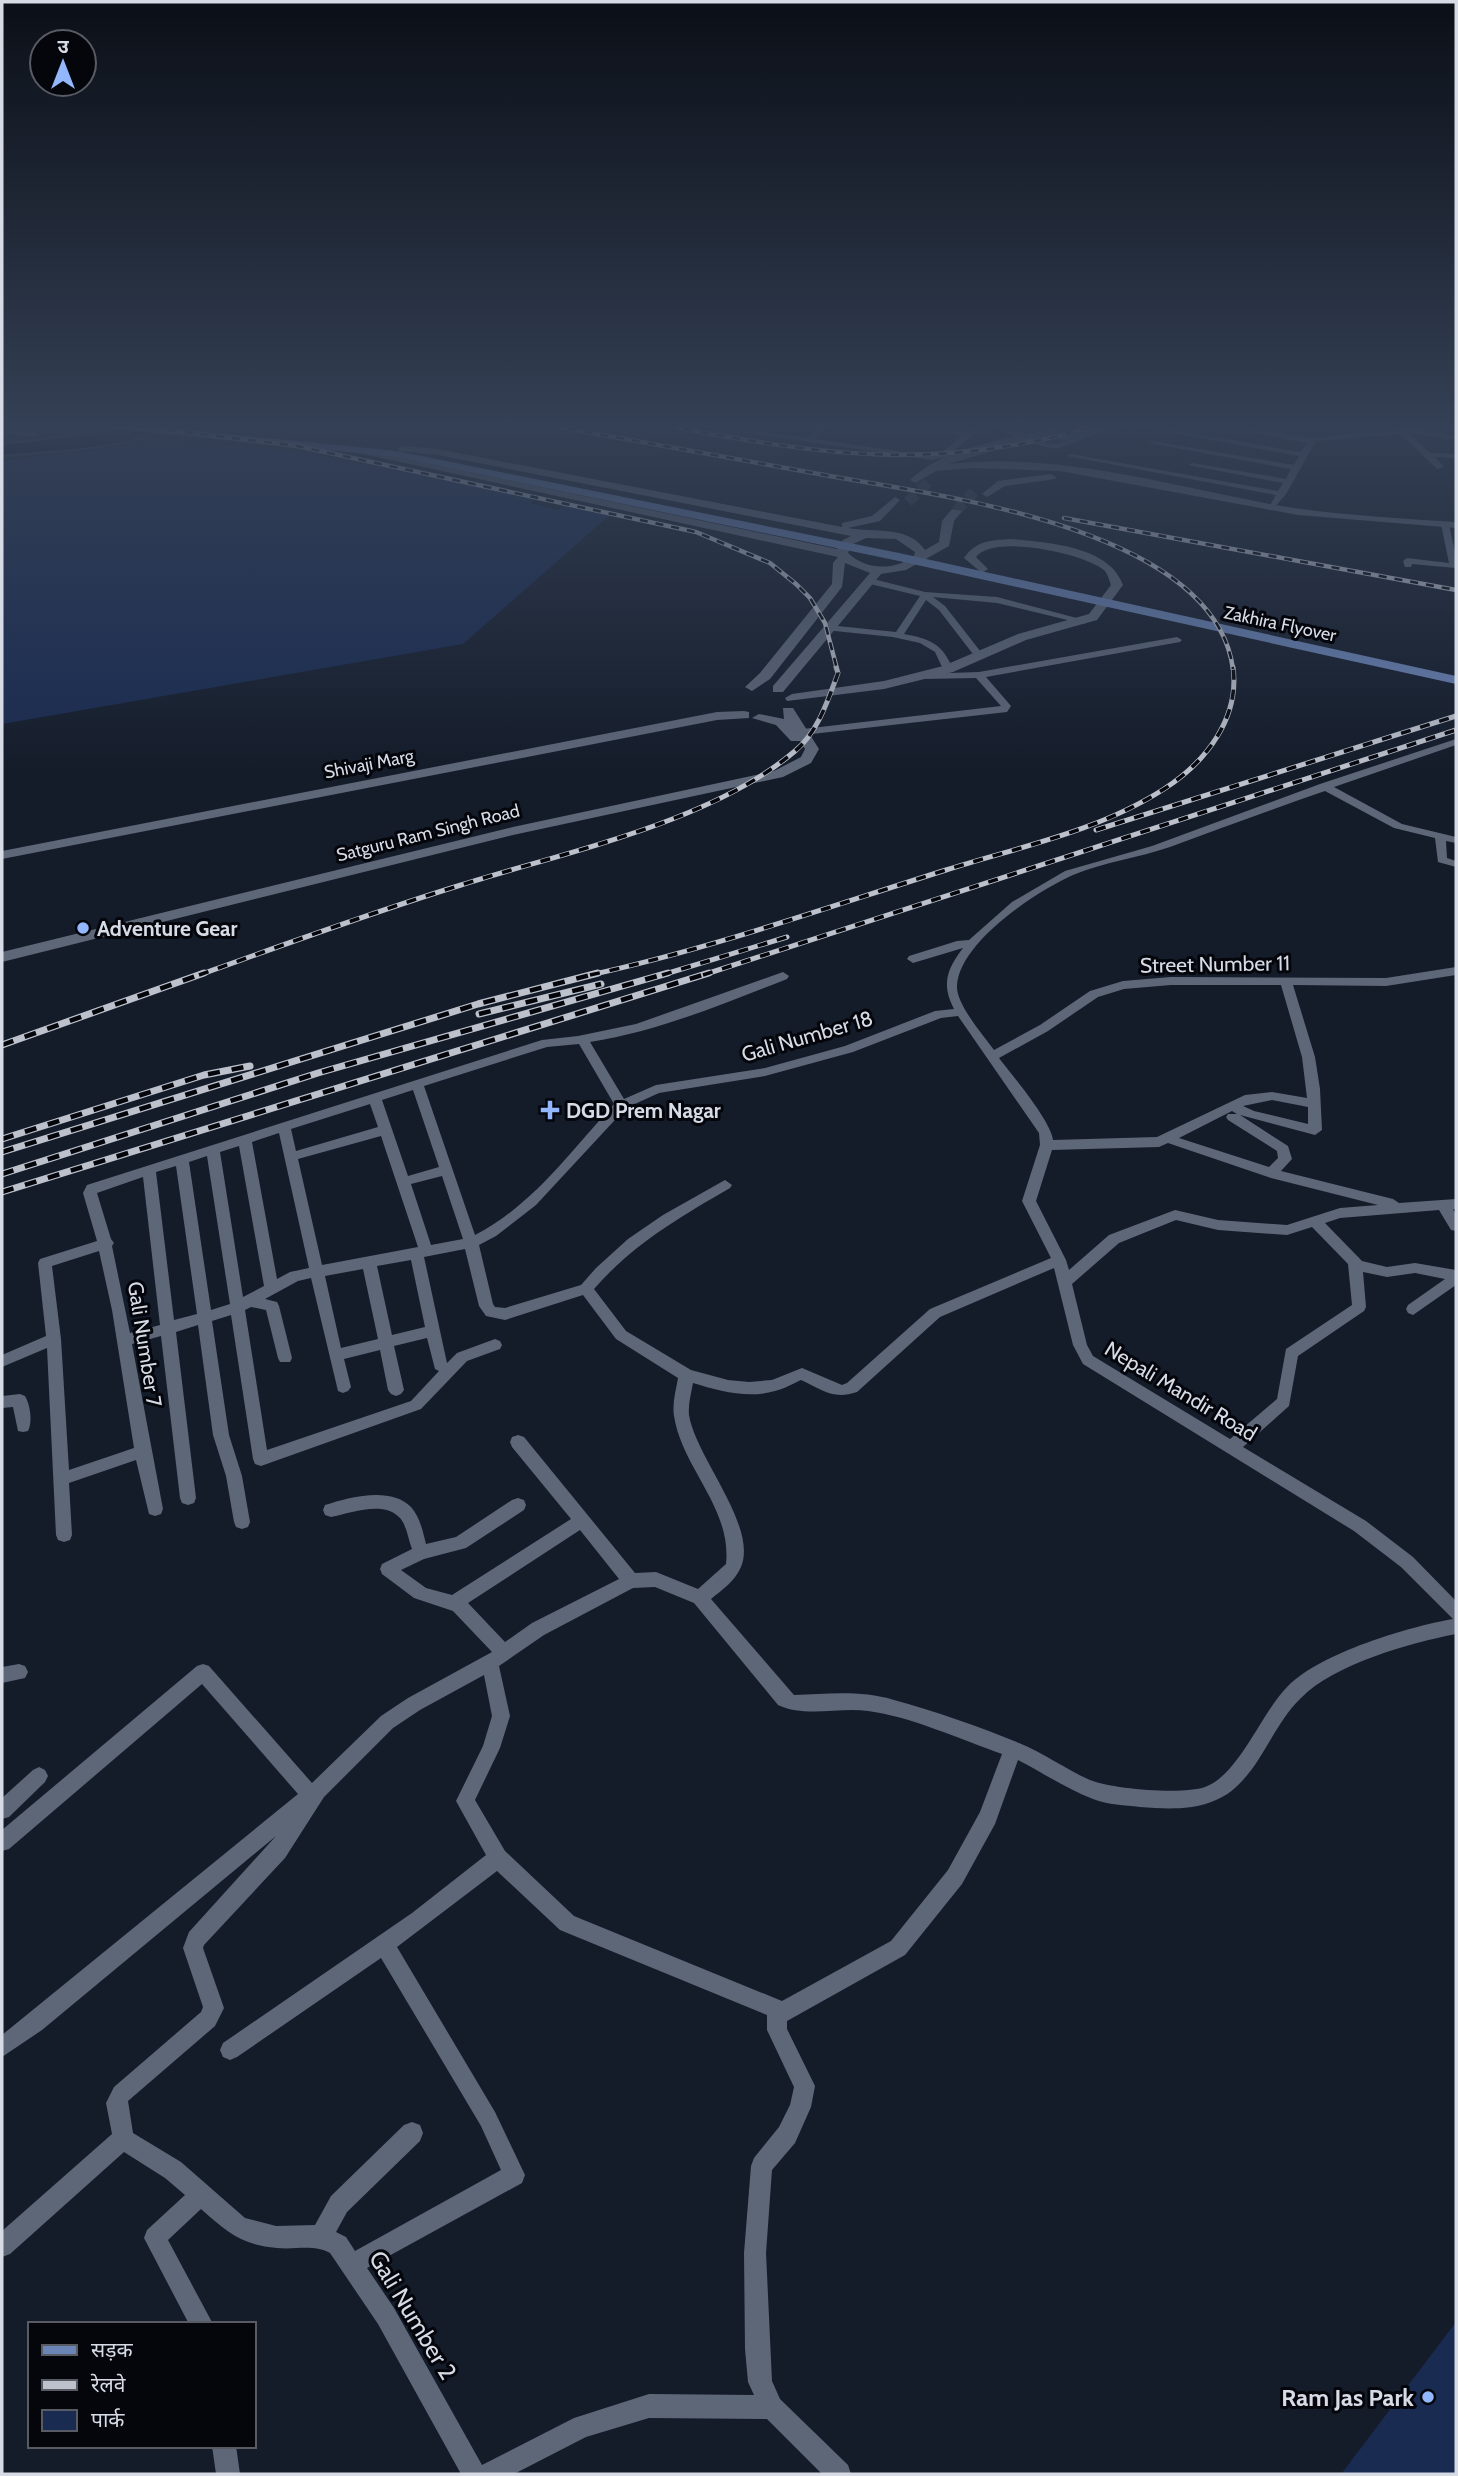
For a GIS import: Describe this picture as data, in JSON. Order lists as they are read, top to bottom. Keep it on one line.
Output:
{"streets":{"main road":["Zakhira Flyover","Shivaji Marg","Satguru Ram Singh Road"],"street":["Street Number 11","Gali Number 18","Gali Number 7","Nepali Mandir Road","Gali Number 2"]},"crossings":[["Shivaji Marg","Satguru Ram Singh Road"]],"places":{"other":["Adventure Gear","Ram Jas Park"],"health":["DGD Prem Nagar"]},"legend":["सड़क","रेलवे","पार्क"],"north":"top"}
